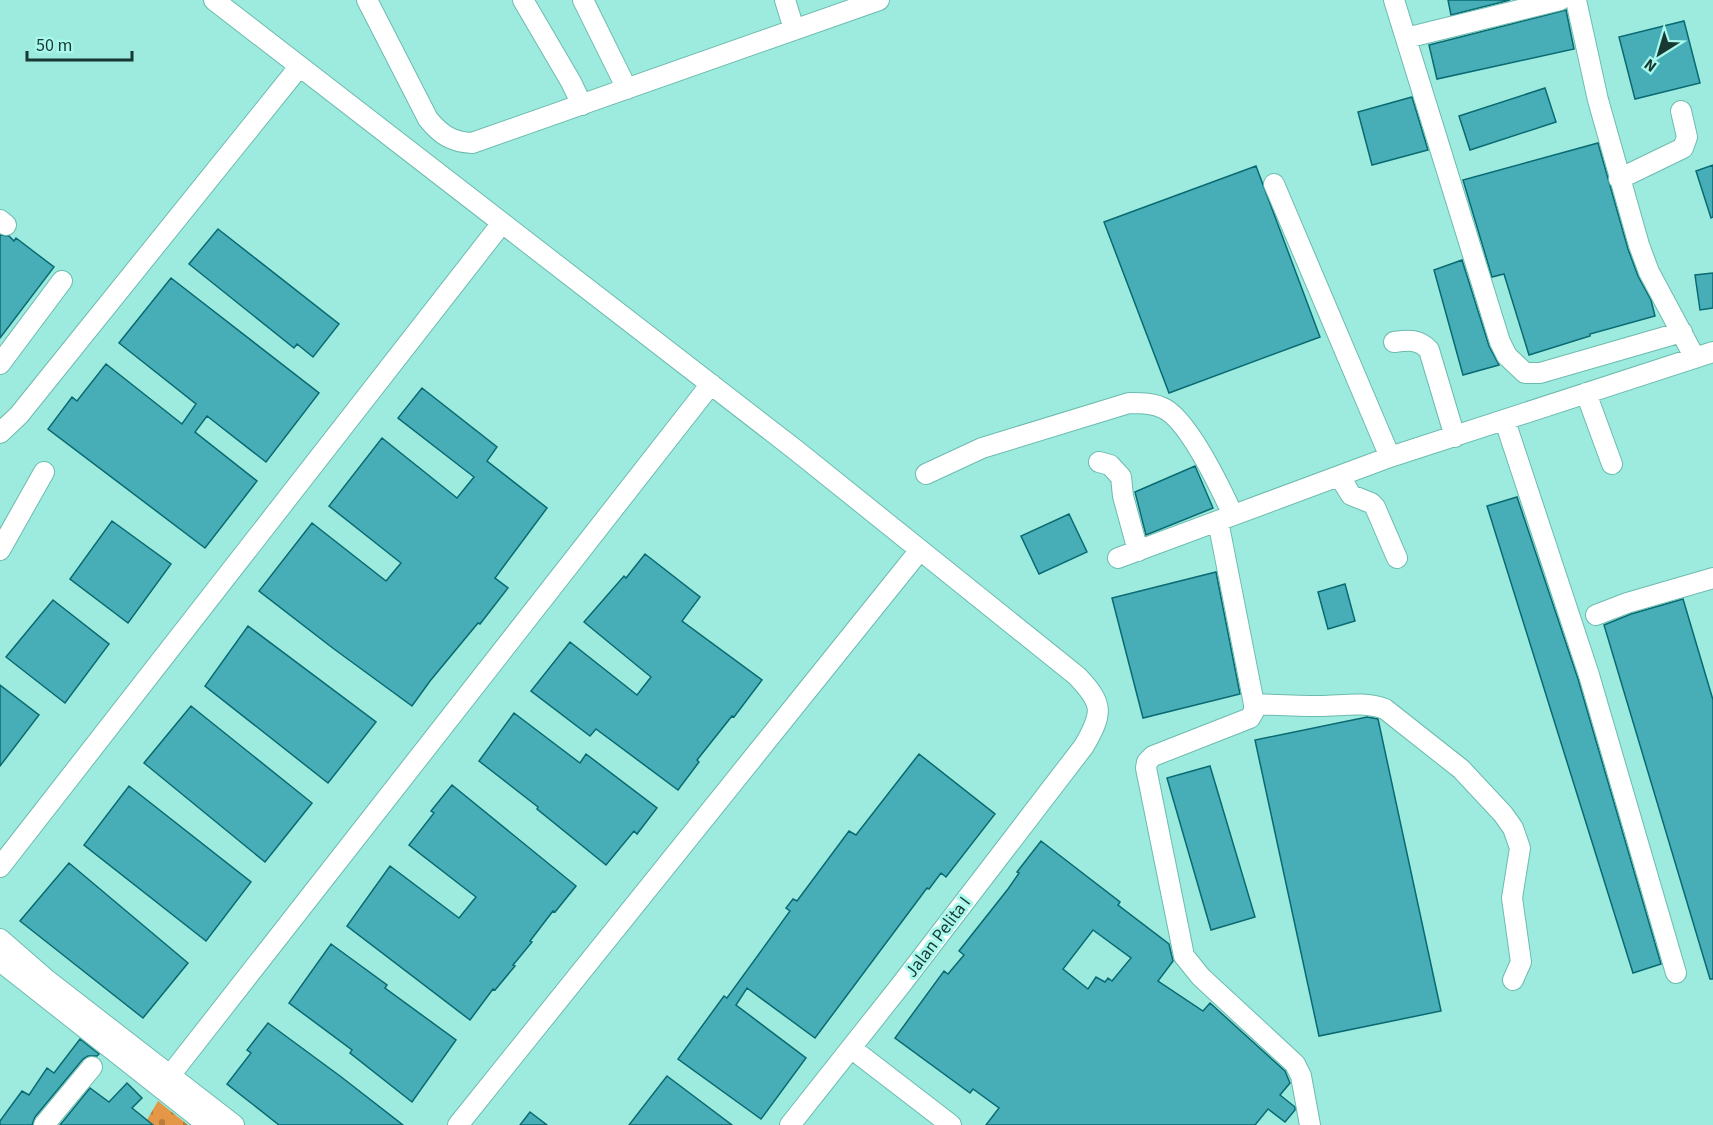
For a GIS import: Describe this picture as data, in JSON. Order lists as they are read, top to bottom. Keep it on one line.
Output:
{"streets":{"street":["Jalan Pelita I"]},"scale_bar":"50 m","north":"bottom left"}
